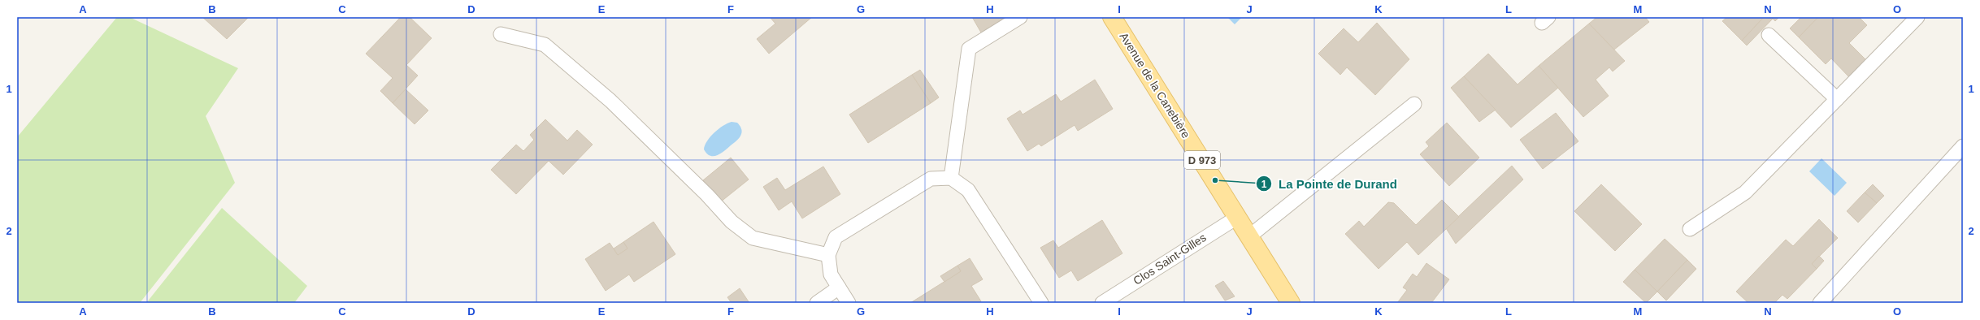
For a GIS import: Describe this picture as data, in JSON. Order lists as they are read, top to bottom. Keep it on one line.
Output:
{"streets":{"main road":["Avenue de la Canebière","D 973"],"lane":["Clos Saint-Gilles"]},"crossings":[["Avenue de la Canebière","Clos Saint-Gilles"]],"places":["La Pointe de Durand"],"grid":{"columns":["A","B","C","D","E","F","G","H","I","J","K","L","M","N","O"],"rows":["1","2"]}}
